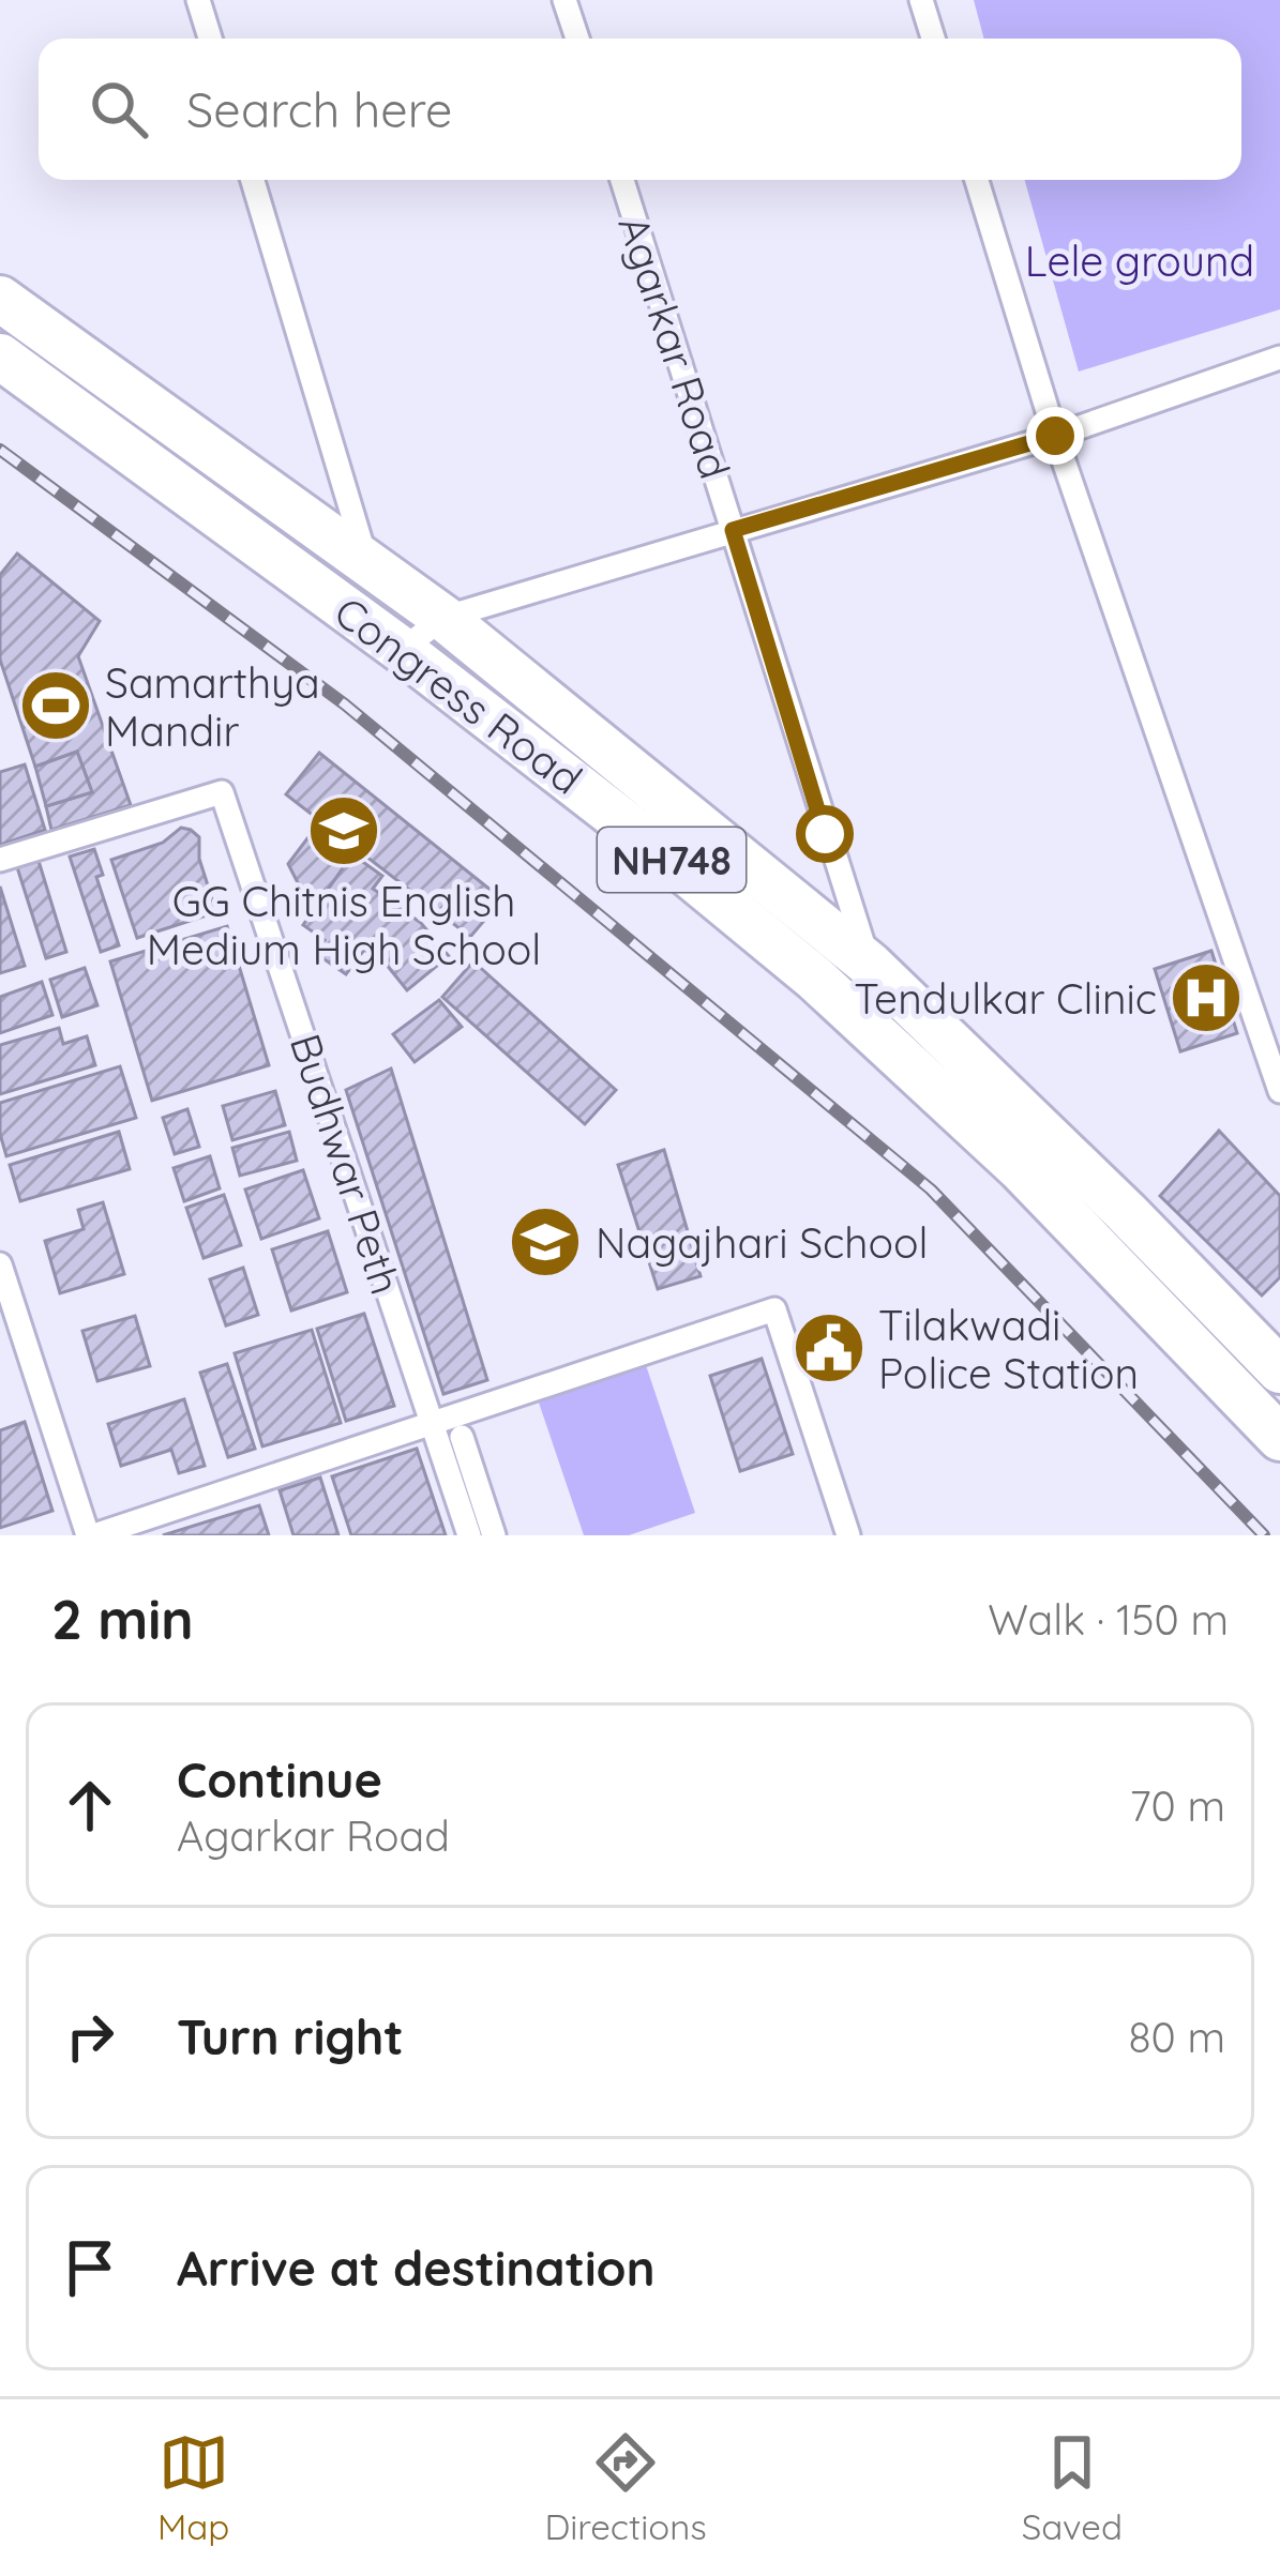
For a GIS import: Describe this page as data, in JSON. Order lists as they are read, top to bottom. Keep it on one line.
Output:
{"streets":{"highway":["Congress Road","NH748"],"street":["Agarkar Road","Budhwar Peth"]},"crossings":[["Agarkar Road","Congress Road"]],"parks":["Lele ground"],"places":{"sports":["Samarthya Mandir"],"school or university":["GG Chitnis English Medium High School","Nagajhari School"],"hospital":["Tendulkar Clinic"],"public building":["Tilakwadi Police Station"]},"page":{"search":"Search here","heading":["2 min","Walk · 150 m"],"list":[["Continue","Agarkar Road","70 m"],["Turn right","80 m"],"Arrive at destination"],"nav":["Map","Directions","Saved"]}}
